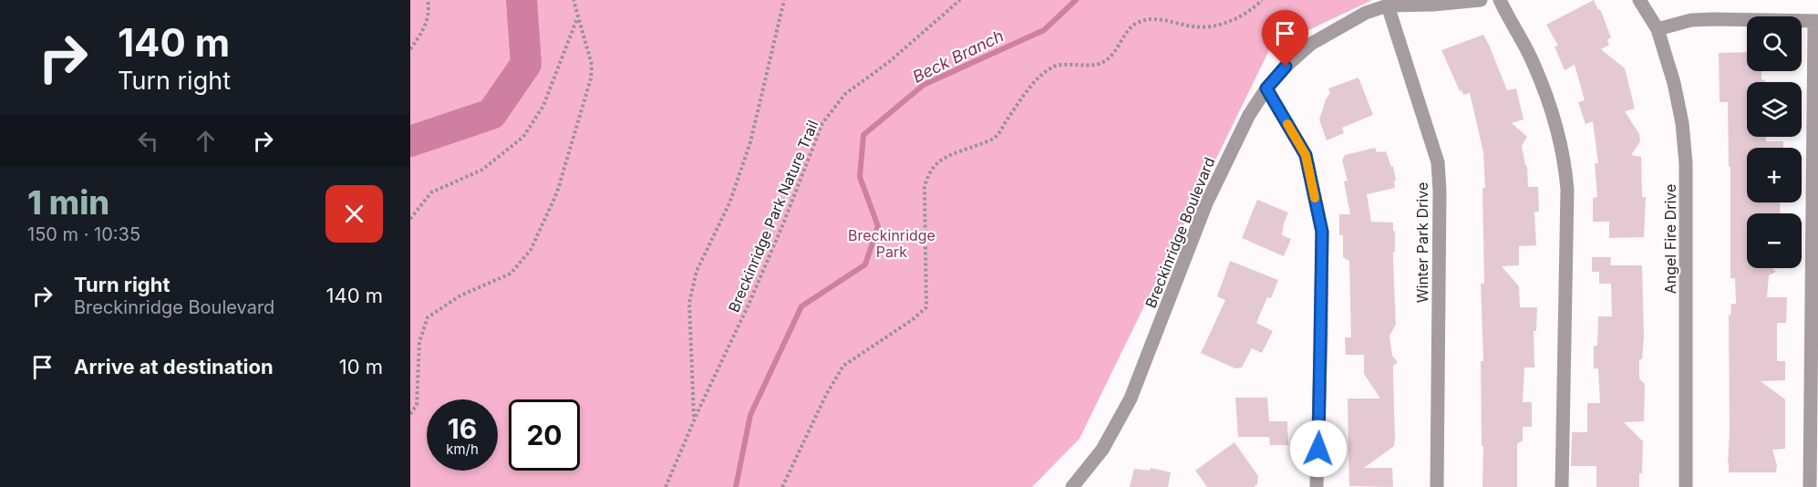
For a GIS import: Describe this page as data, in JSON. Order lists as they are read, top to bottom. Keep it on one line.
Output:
{"streets":{"street":["Breckinridge Boulevard","Angel Fire Drive","Winter Park Drive"],"path":["Breckinridge Park Nature Trail"]},"crossings":[["Breckinridge Boulevard","Winter Park Drive"]],"water":["Beck Branch"],"parks":["Breckinridge Park"],"page":{"turn":["140 m","Turn right"],"map_buttons":["+","−"],"heading":["1 min","150 m · 10:35"],"list":[{"name":"Turn right","note":"Breckinridge Boulevard","value":"140 m"},{"name":"Arrive at destination","value":"10 m"}],"speed":"16 km/h","limit":"20"}}
